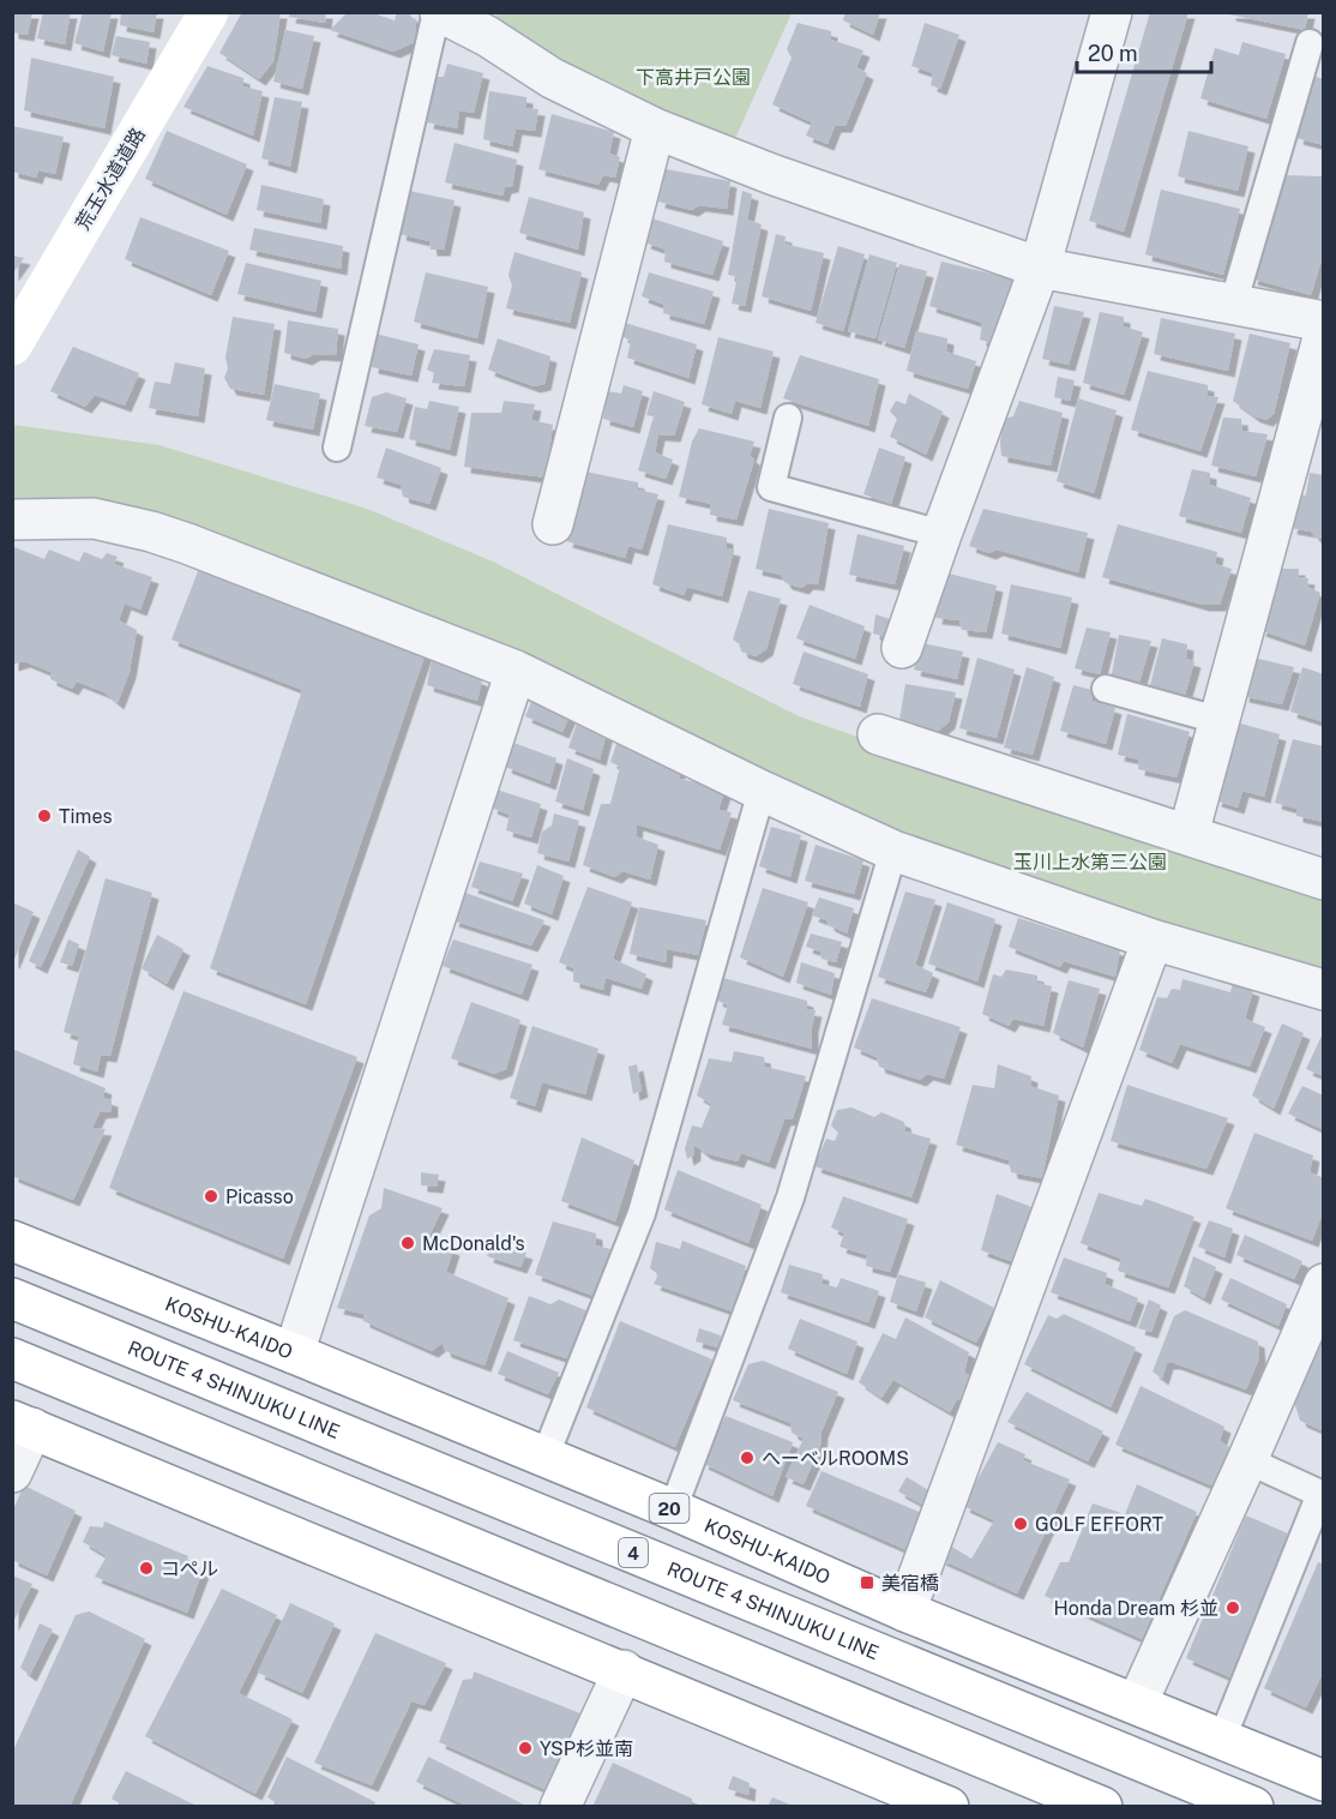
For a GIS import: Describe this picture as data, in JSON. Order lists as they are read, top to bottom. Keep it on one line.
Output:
{"streets":{"main road":["荒玉水道道路","KOSHU-KAIDO","ROUTE 4 SHINJUKU LINE","20","4"]},"parks":["下高井戸公園","玉川上水第三公園"],"places":{"other":["Times","Picasso","McDonald's","へーベルROOMS","GOLF EFFORT","コペル","Honda Dream 杉並","YSP杉並南"],"transit":["美宿橋"]},"scale_bar":"20 m"}
